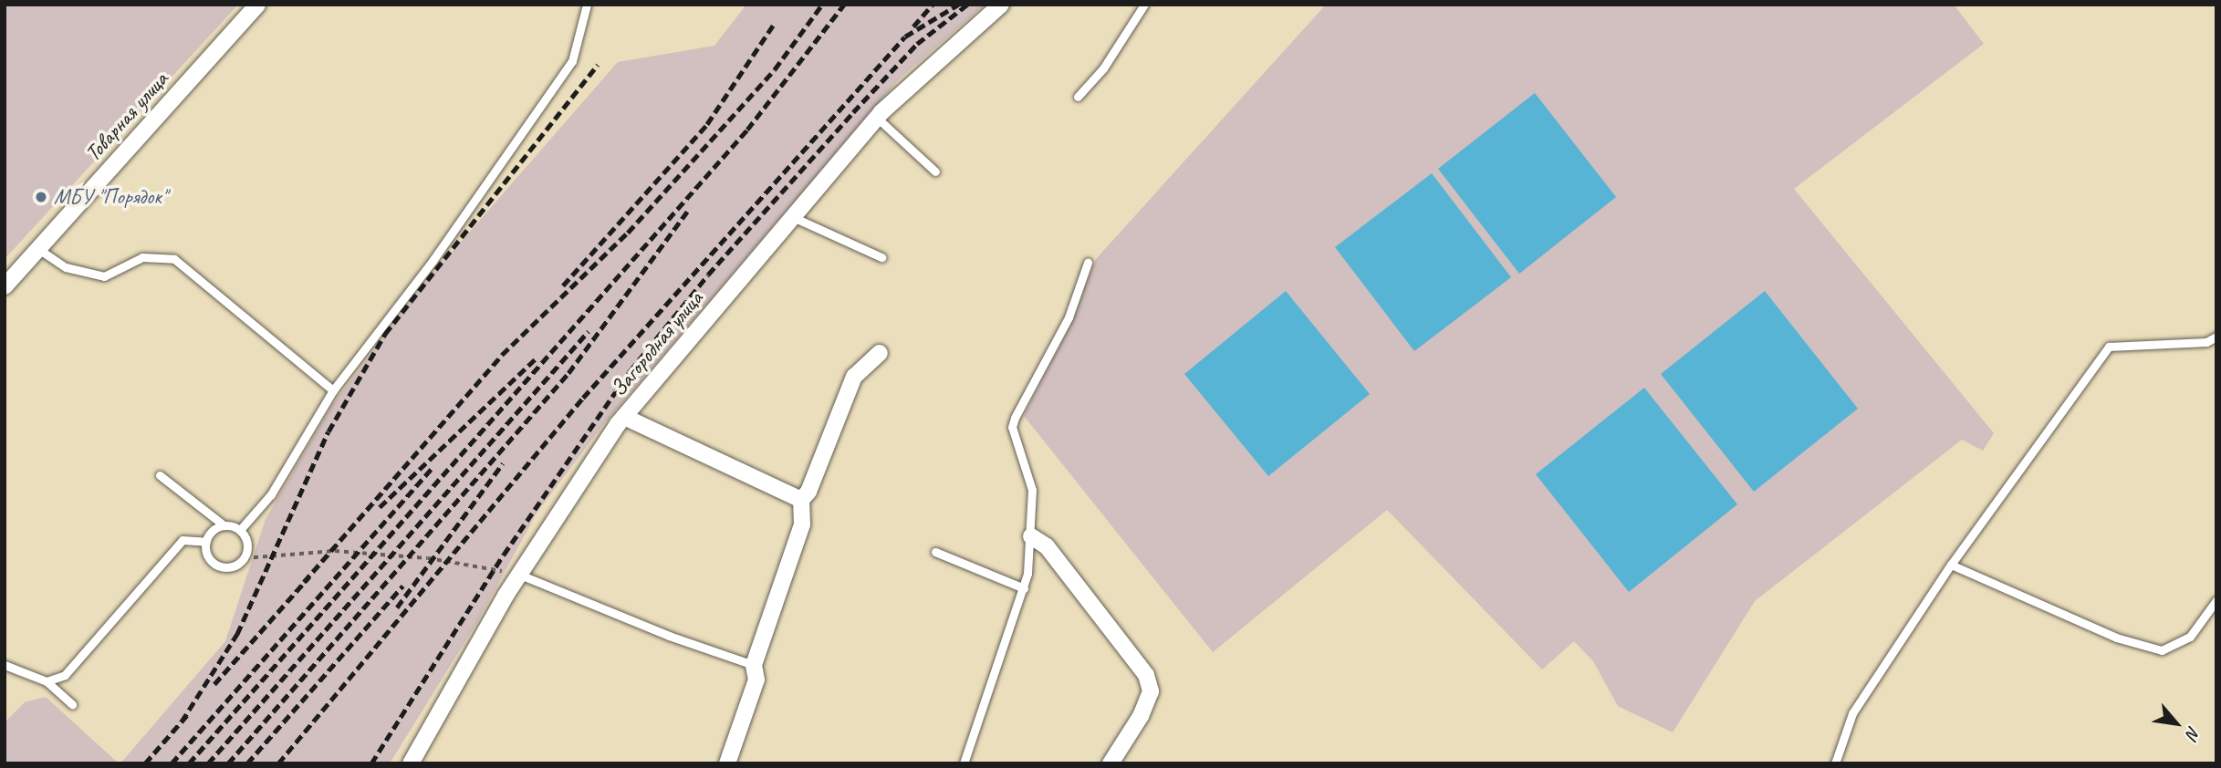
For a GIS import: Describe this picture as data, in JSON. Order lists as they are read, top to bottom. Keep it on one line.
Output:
{"streets":{"street":["Товарная улица","Загородная улица"]},"places":["МБУ \"Порядок\""],"north":"bottom right"}
